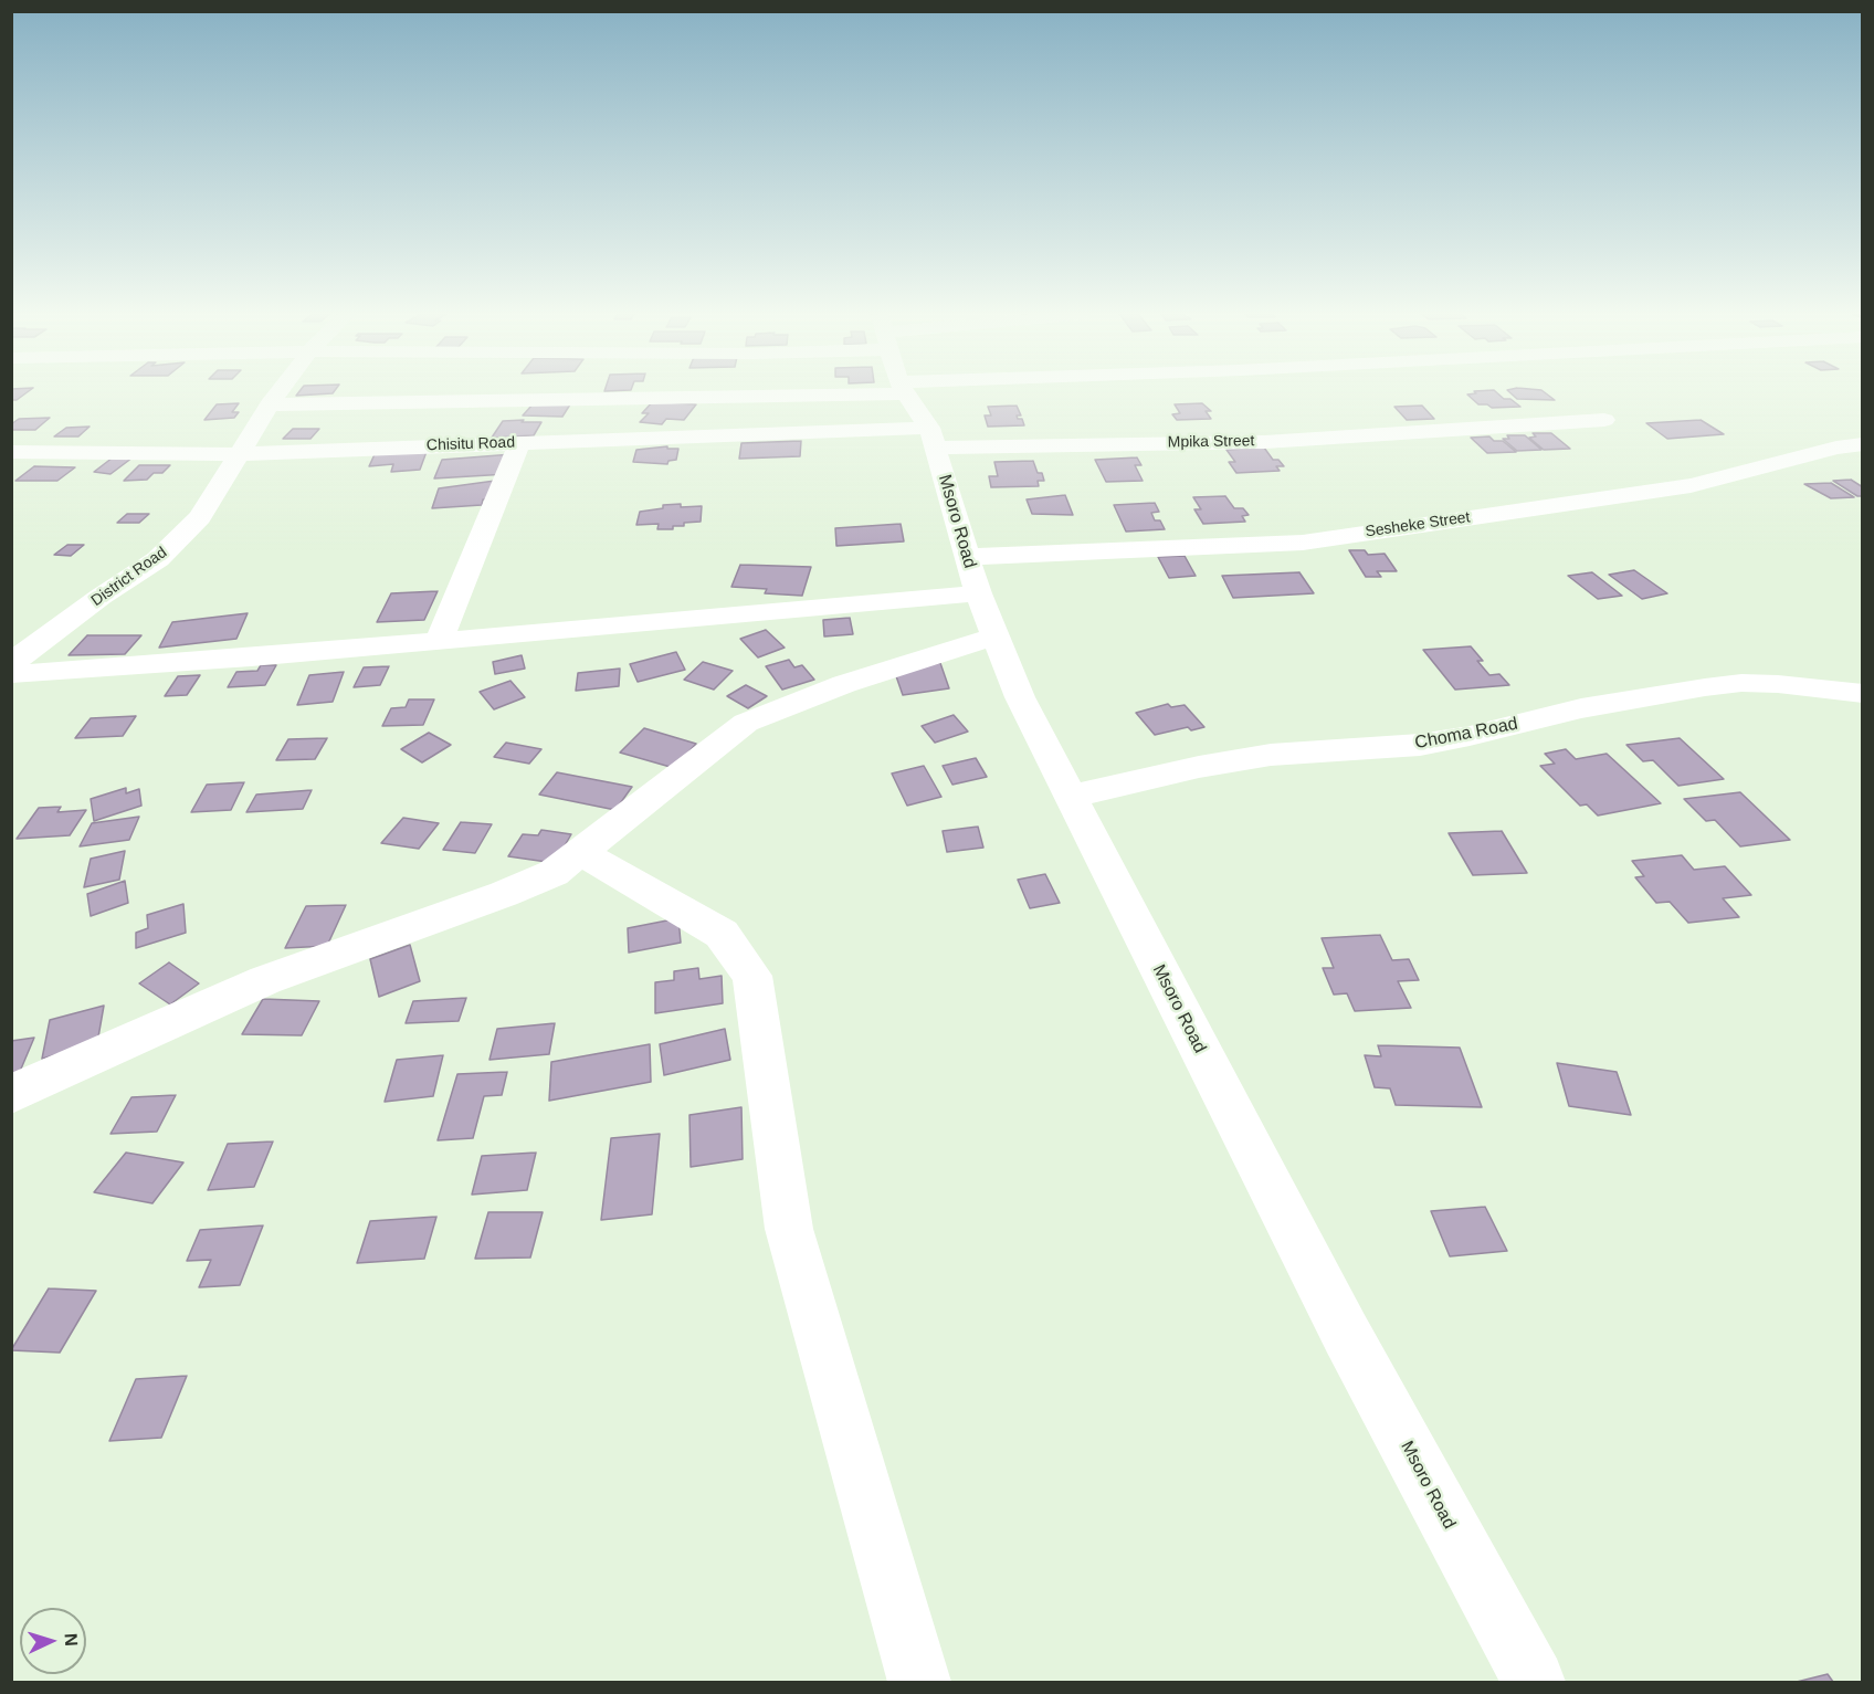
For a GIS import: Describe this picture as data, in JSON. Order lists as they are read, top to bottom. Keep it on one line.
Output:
{"streets":{"street":["Mpika Street","Chisitu Road","Msoro Road","Sesheke Street","District Road","Choma Road"]},"crossings":[["Mpika Street","Chisitu Road"],["Mpika Street","Msoro Road"],["Chisitu Road","Msoro Road"],["Chisitu Road","District Road"],["Msoro Road","Sesheke Street"],["Msoro Road","Choma Road"]],"north":"right"}
